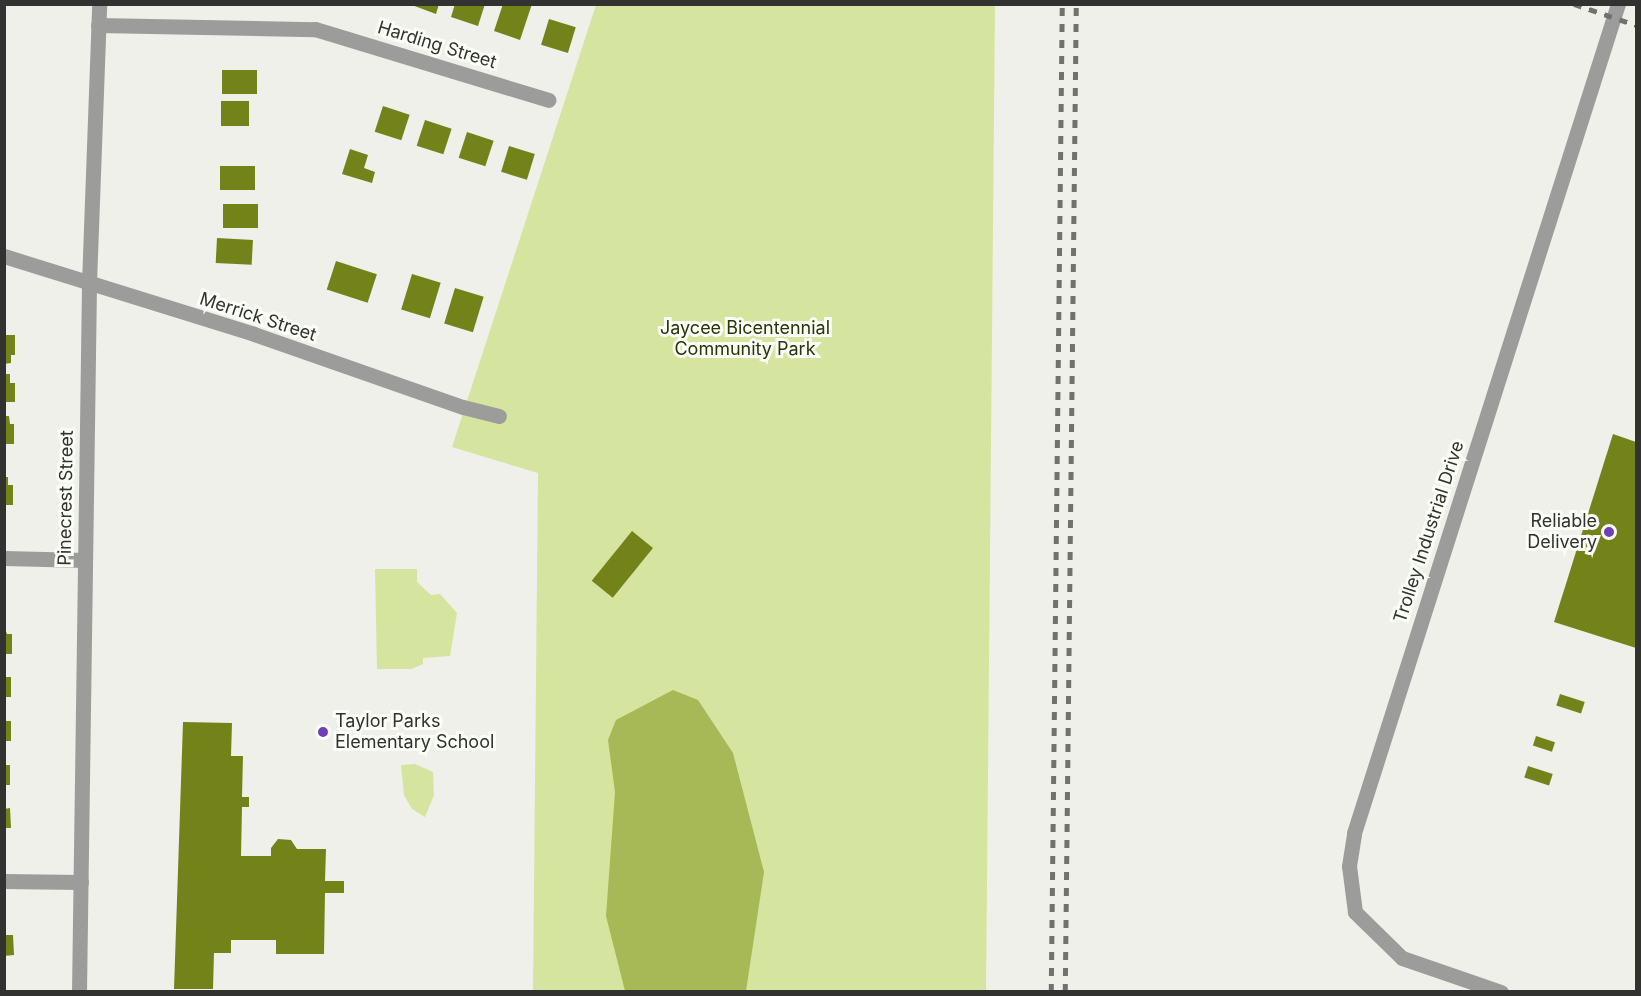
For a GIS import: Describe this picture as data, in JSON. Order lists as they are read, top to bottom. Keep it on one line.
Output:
{"streets":{"street":["Harding Street","Merrick Street","Pinecrest Street","Trolley Industrial Drive"]},"crossings":[["Harding Street","Pinecrest Street"],["Merrick Street","Pinecrest Street"]],"parks":["Jaycee Bicentennial Community Park"],"places":["Reliable Delivery","Taylor Parks Elementary School"]}
